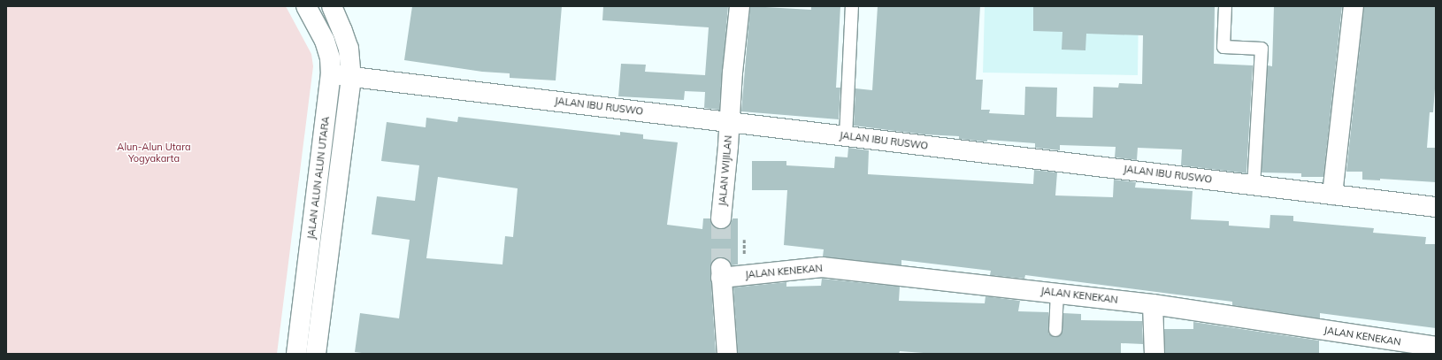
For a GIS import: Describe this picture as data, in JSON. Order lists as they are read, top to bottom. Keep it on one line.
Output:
{"streets":{"street":["JALAN IBU RUSWO","JALAN WIJILAN","JALAN ALUN ALUN UTARA","JALAN KENEKAN"]},"crossings":[["JALAN IBU RUSWO","JALAN WIJILAN"],["JALAN IBU RUSWO","JALAN ALUN ALUN UTARA"]],"parks":["Alun-Alun Utara Yogyakarta"]}
